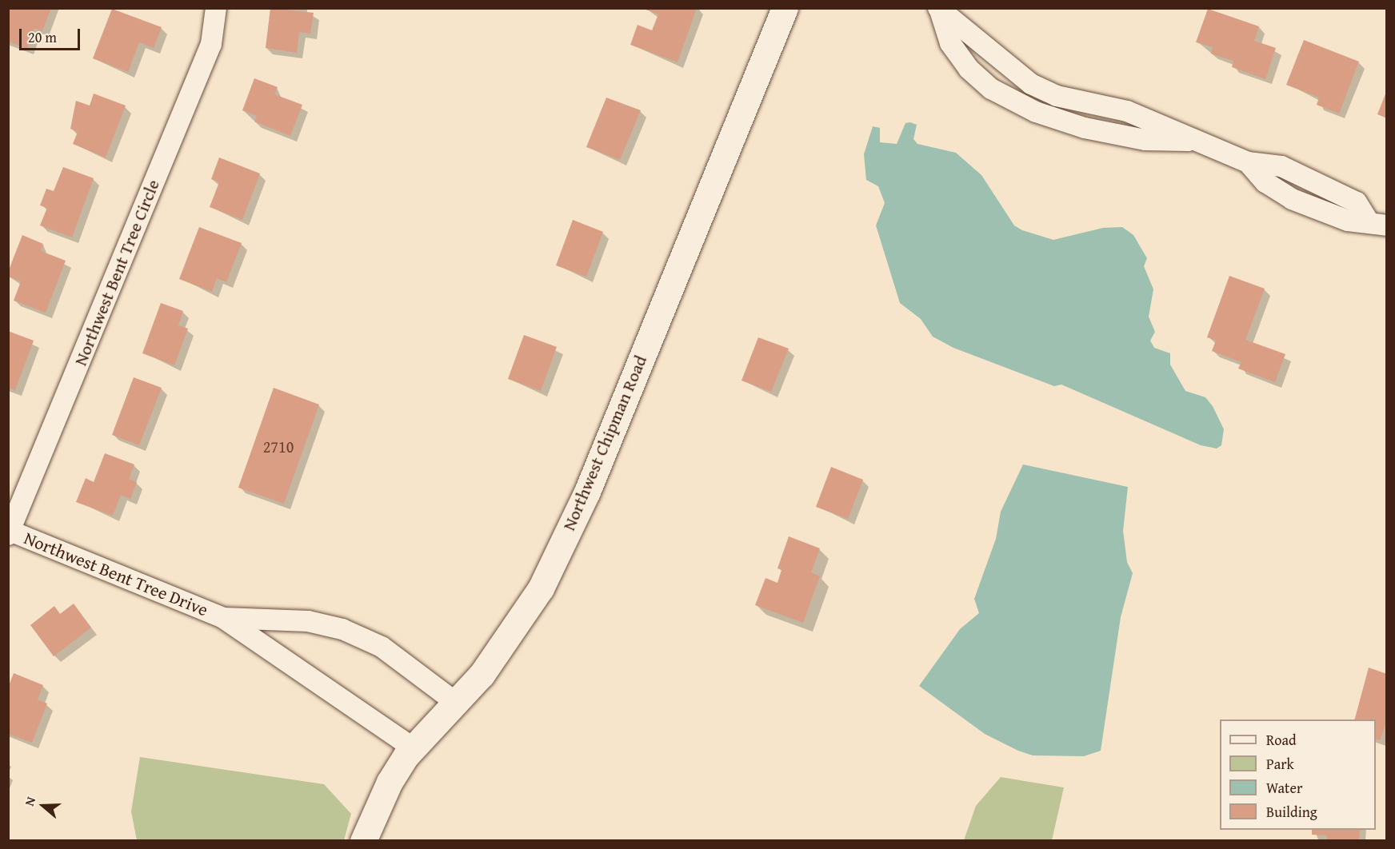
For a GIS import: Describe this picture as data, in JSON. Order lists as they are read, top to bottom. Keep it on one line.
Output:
{"streets":{"main road":["Northwest Chipman Road"],"street":["Northwest Bent Tree Circle","Northwest Bent Tree Drive"]},"crossings":[["Northwest Bent Tree Circle","Northwest Bent Tree Drive"],["Northwest Chipman Road","Northwest Bent Tree Drive"]],"house_numbers":["2710"],"legend":["Road","Park","Water","Building"],"scale_bar":"20 m","north":"left"}
